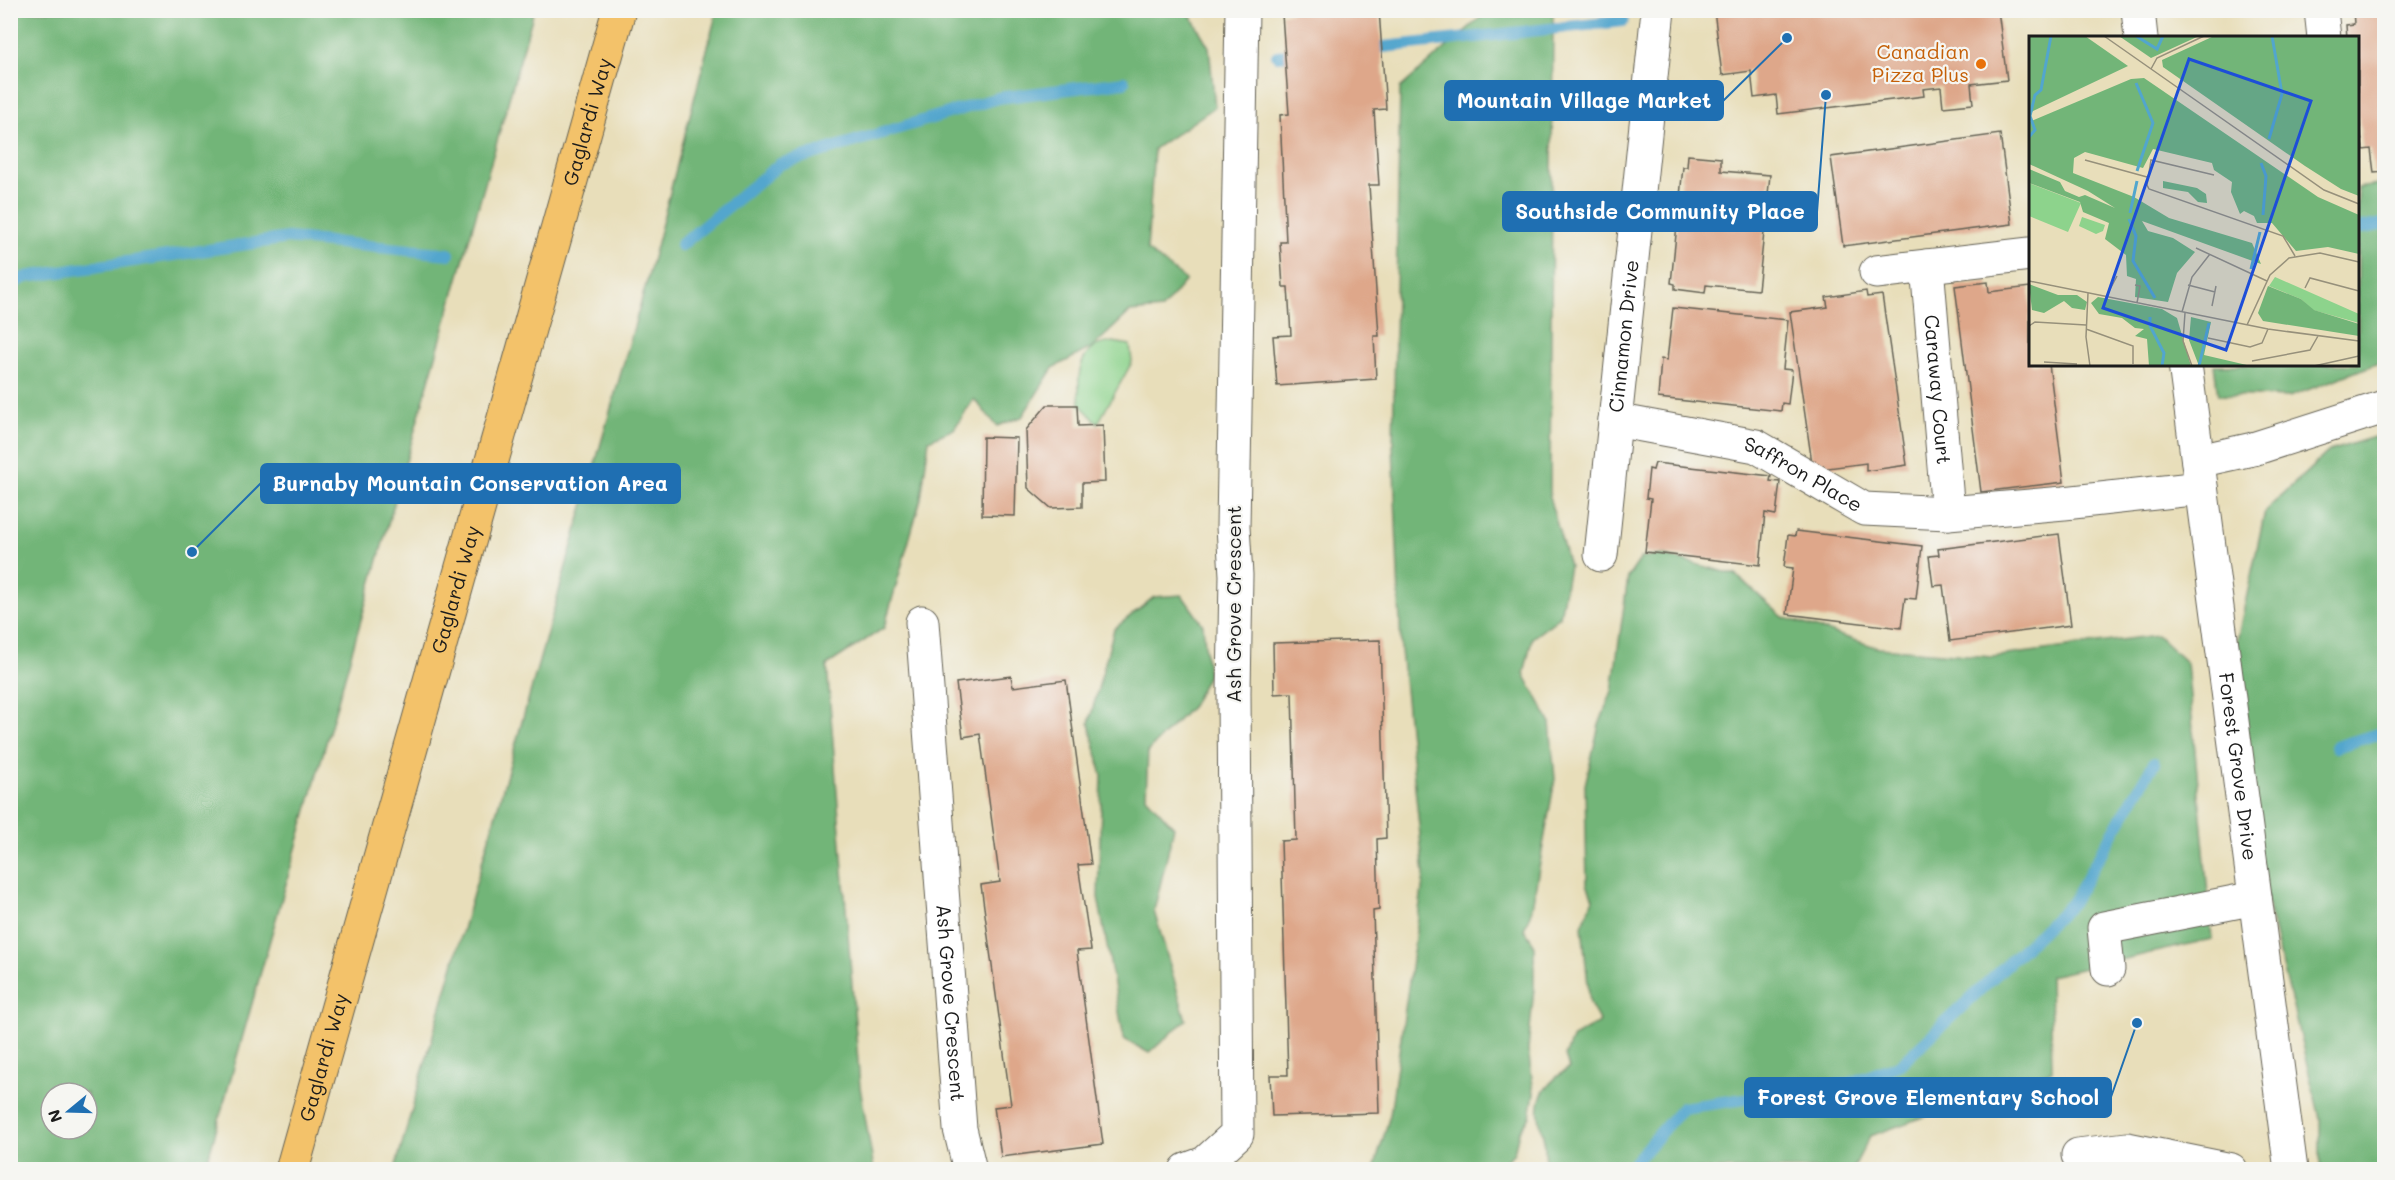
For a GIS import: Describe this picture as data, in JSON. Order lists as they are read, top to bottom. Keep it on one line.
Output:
{"streets":{"main road":["Gaglardi Way"],"street":["Cinnamon Drive","Caraway Court","Saffron Place","Ash Grove Crescent","Forest Grove Drive"]},"crossings":[["Cinnamon Drive","Saffron Place"],["Caraway Court","Saffron Place"],["Saffron Place","Forest Grove Drive"]],"places":["Mountain Village Market","Canadian Pizza Plus","Southside Community Place","Burnaby Mountain Conservation Area","Forest Grove Elementary School"],"north":"left"}
